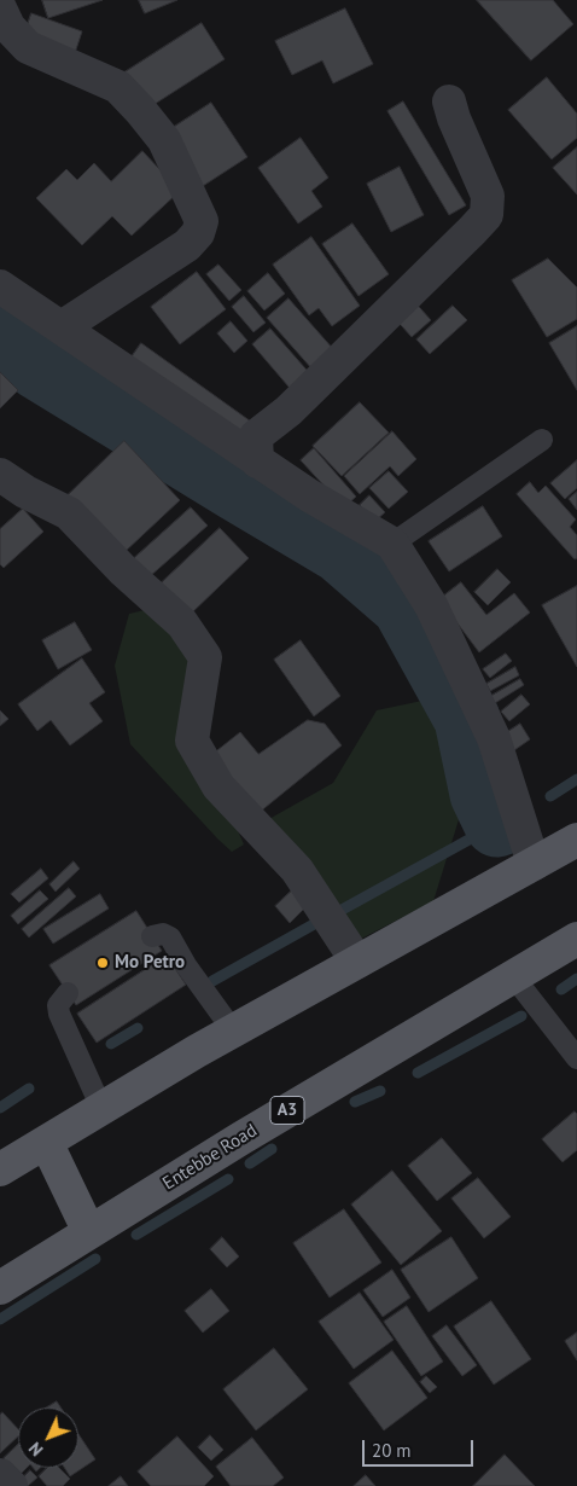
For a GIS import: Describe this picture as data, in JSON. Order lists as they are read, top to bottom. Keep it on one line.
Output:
{"streets":{"main road":["A3","Entebbe Road"]},"places":["Mo Petro"],"scale_bar":"20 m","north":"bottom left"}
